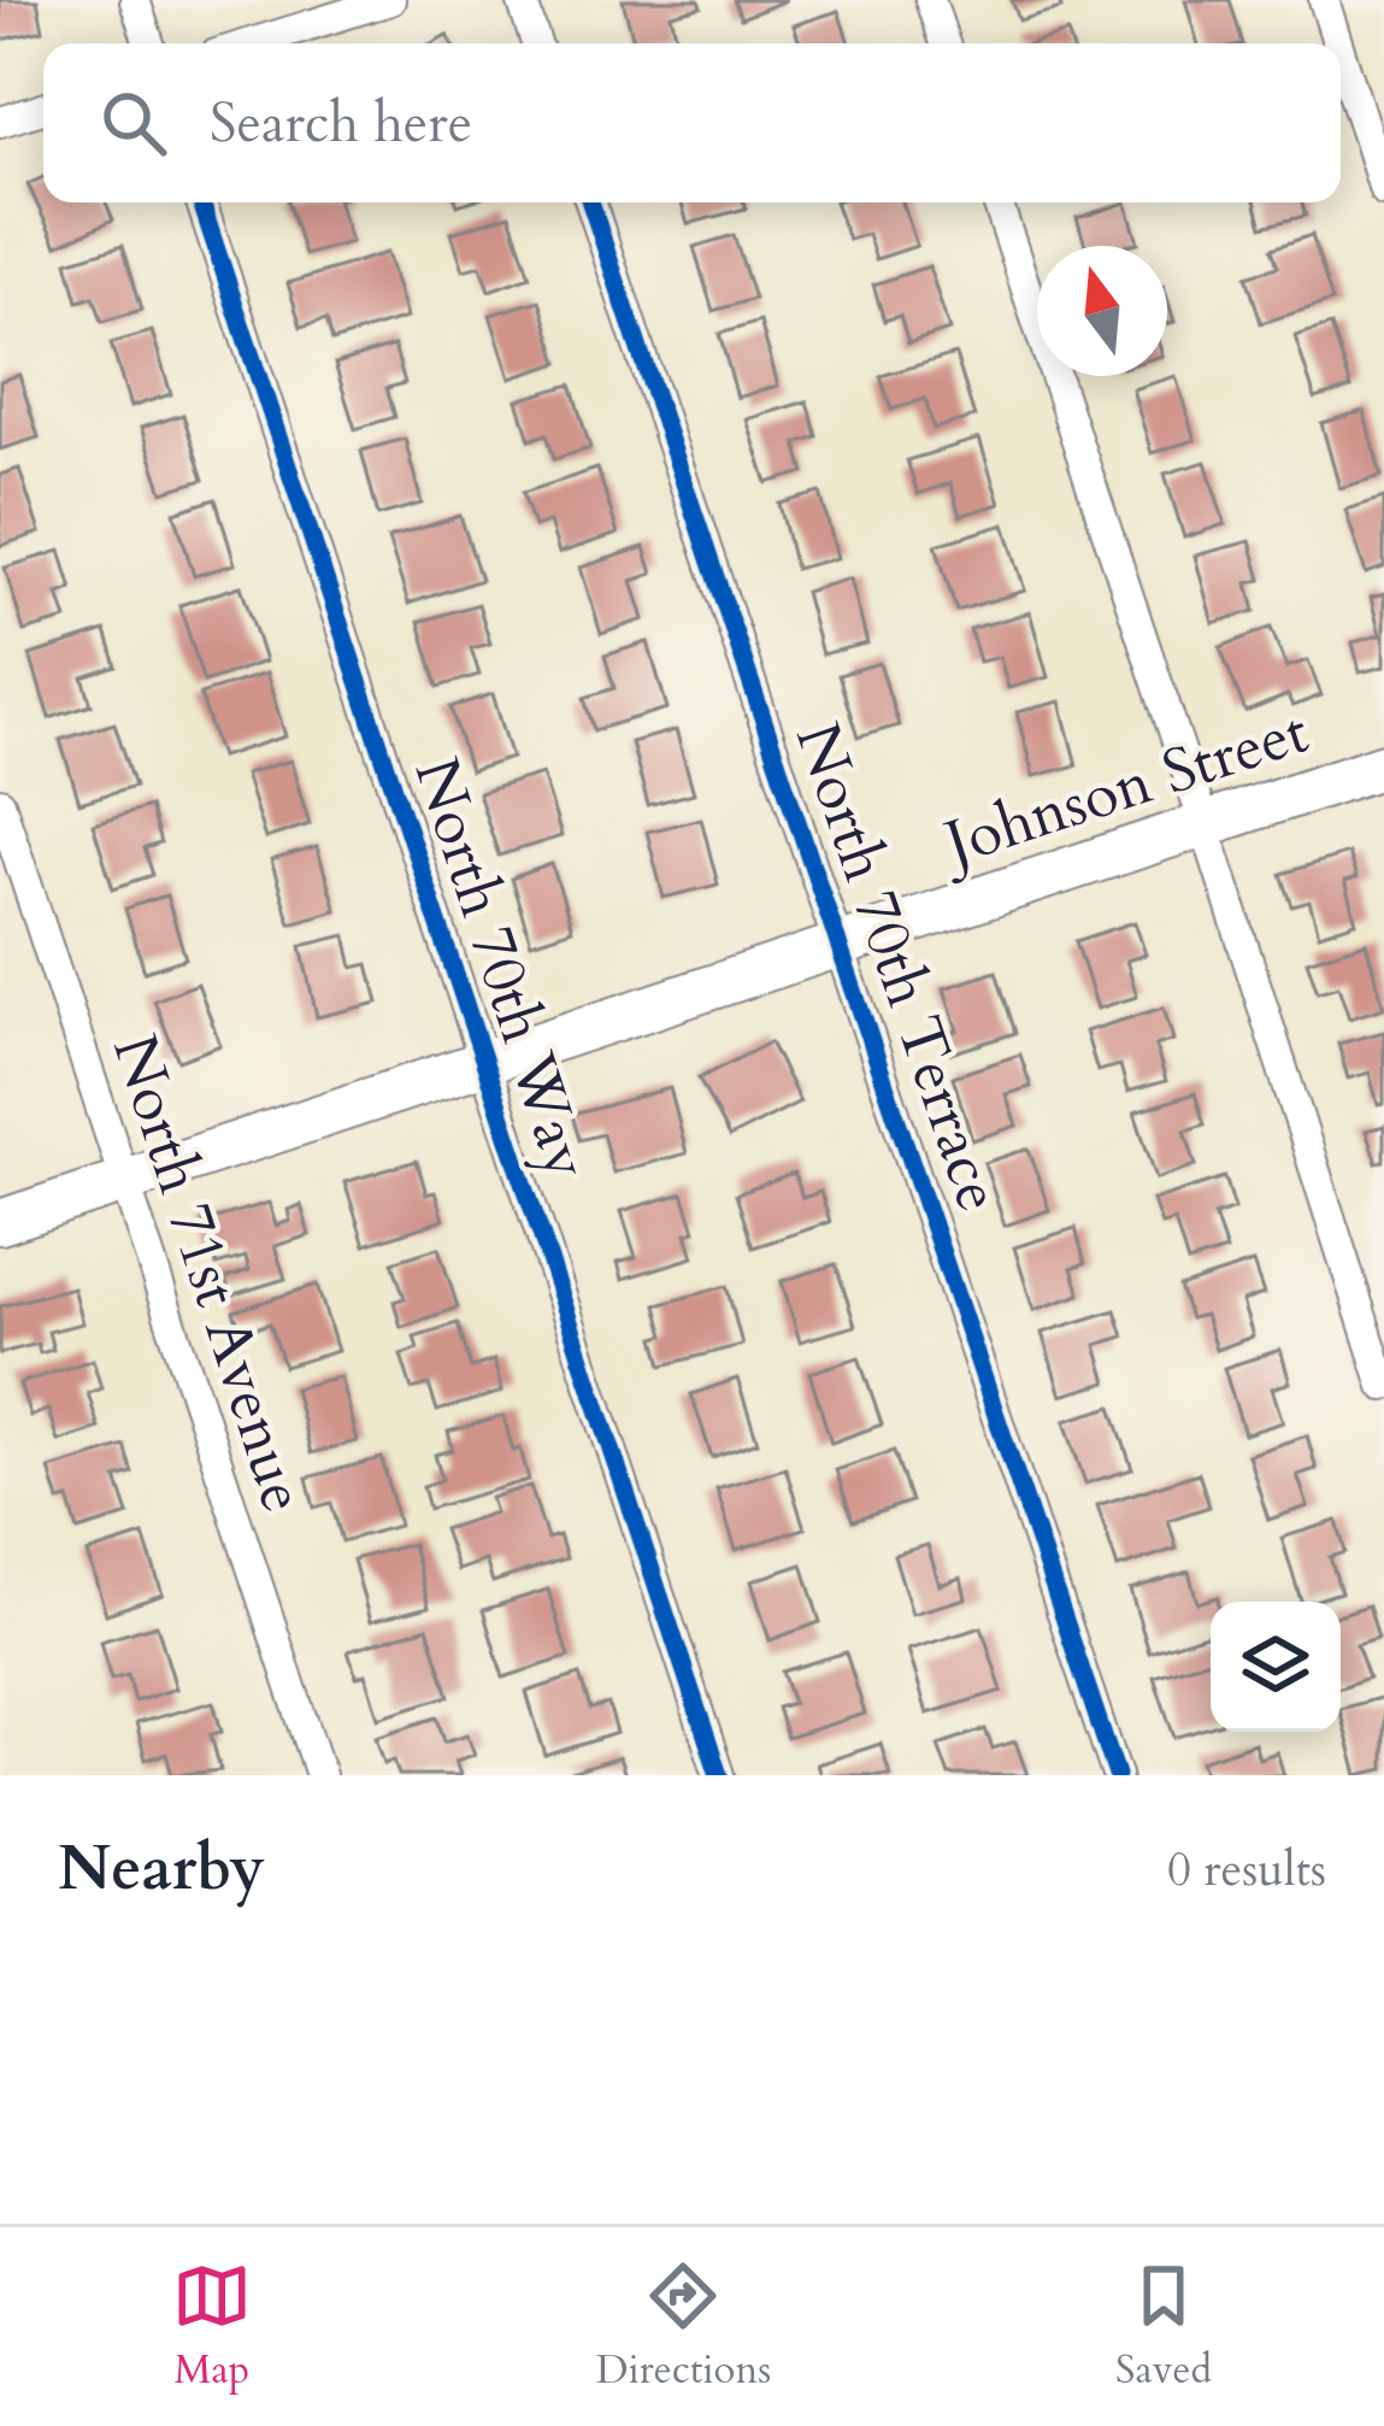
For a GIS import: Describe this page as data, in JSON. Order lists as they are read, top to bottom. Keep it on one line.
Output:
{"streets":{"street":["Johnson Street","North 70th Terrace","North 70th Way","North 71st Avenue"]},"crossings":[["Johnson Street","North 70th Terrace"],["Johnson Street","North 70th Way"],["Johnson Street","North 71st Avenue"]],"north":"top","page":{"search":"Search here","heading":["Nearby","0 results"],"nav":["Map","Directions","Saved"]}}
